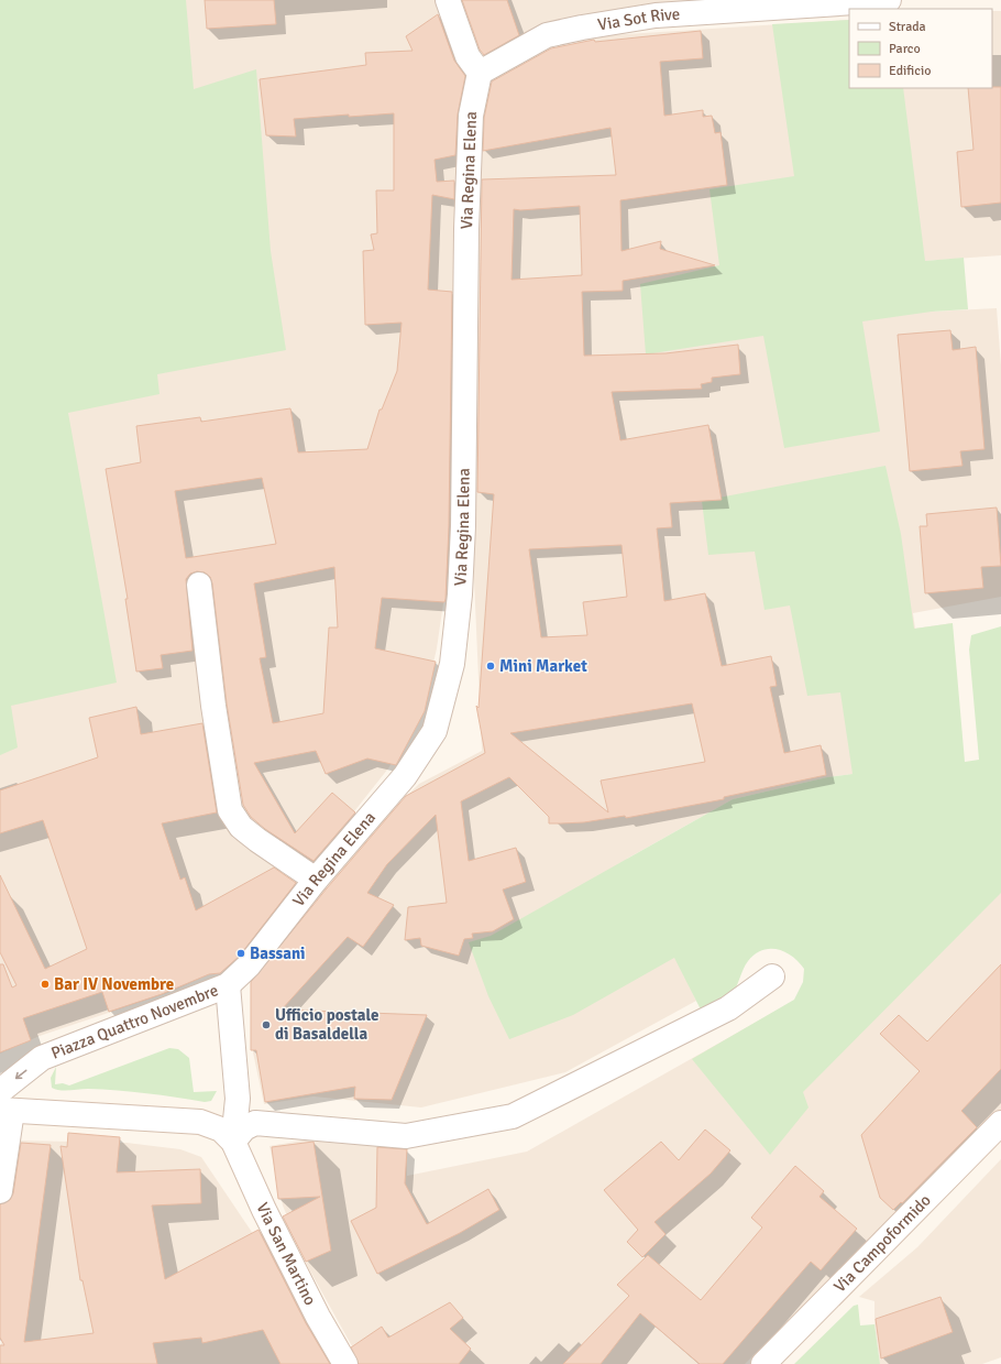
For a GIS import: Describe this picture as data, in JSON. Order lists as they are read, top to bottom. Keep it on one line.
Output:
{"streets":{"street":["Via Sot Rive","Via Regina Elena","Piazza Quattro Novembre","Via Campoformido","Via San Martino"]},"crossings":[["Via Sot Rive","Via Regina Elena"],["Via Regina Elena","Piazza Quattro Novembre"],["Piazza Quattro Novembre","Via San Martino"]],"one_way":["Piazza Quattro Novembre"],"places":["Mini Market","Bassani","Bar IV Novembre","Ufficio postale di Basaldella"],"legend":["Strada","Parco","Edificio"]}
